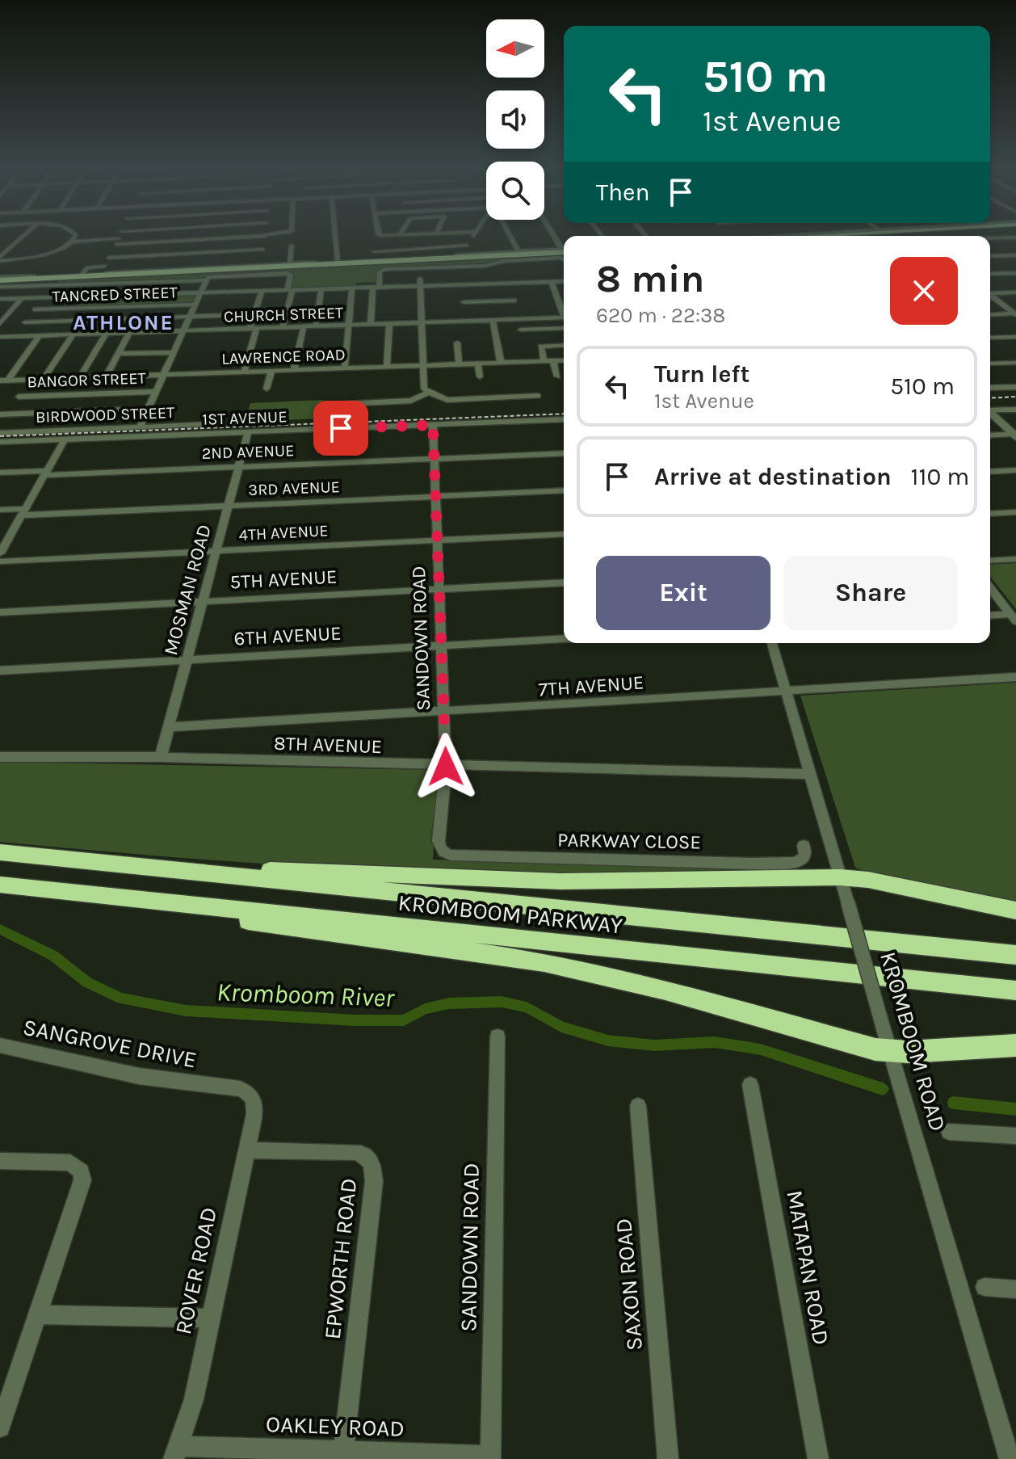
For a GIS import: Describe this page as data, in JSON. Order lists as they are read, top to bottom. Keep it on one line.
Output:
{"streets":{"highway":["KROMBOOM PARKWAY"],"street":["TANCRED STREET","CHURCH STREET","LAWRENCE ROAD","BANGOR STREET","BIRDWOOD STREET","1ST AVENUE","2ND AVENUE","3RD AVENUE","4TH AVENUE","5TH AVENUE","MOSMAN ROAD","6TH AVENUE","SANDOWN ROAD","7TH AVENUE","8TH AVENUE","PARKWAY CLOSE","KROMBOOM ROAD","SANGROVE DRIVE","EPWORTH ROAD","MATAPAN ROAD","ROVER ROAD","SAXON ROAD","OAKLEY ROAD"]},"crossings":[["1ST AVENUE","MOSMAN ROAD"],["1ST AVENUE","SANDOWN ROAD"],["2ND AVENUE","MOSMAN ROAD"],["2ND AVENUE","SANDOWN ROAD"],["3RD AVENUE","MOSMAN ROAD"],["3RD AVENUE","SANDOWN ROAD"],["4TH AVENUE","MOSMAN ROAD"],["4TH AVENUE","SANDOWN ROAD"],["5TH AVENUE","MOSMAN ROAD"],["5TH AVENUE","SANDOWN ROAD"],["MOSMAN ROAD","6TH AVENUE"],["MOSMAN ROAD","7TH AVENUE"],["MOSMAN ROAD","8TH AVENUE"],["6TH AVENUE","SANDOWN ROAD"],["SANDOWN ROAD","7TH AVENUE"],["SANDOWN ROAD","8TH AVENUE"],["SANDOWN ROAD","PARKWAY CLOSE"],["SANDOWN ROAD","OAKLEY ROAD"],["7TH AVENUE","KROMBOOM ROAD"],["8TH AVENUE","KROMBOOM ROAD"],["SANGROVE DRIVE","ROVER ROAD"],["EPWORTH ROAD","ROVER ROAD"],["EPWORTH ROAD","OAKLEY ROAD"],["ROVER ROAD","OAKLEY ROAD"]],"districts":["ATHLONE"],"water":["Kromboom River"],"north":"left","page":{"turn":["510 m","1st Avenue"],"then":"Then","heading":["8 min","620 m · 22:38"],"list":[{"name":"Turn left","note":"1st Avenue","value":"510 m"},{"name":"Arrive at destination","value":"110 m"}],"buttons":["Exit","Share"]}}
